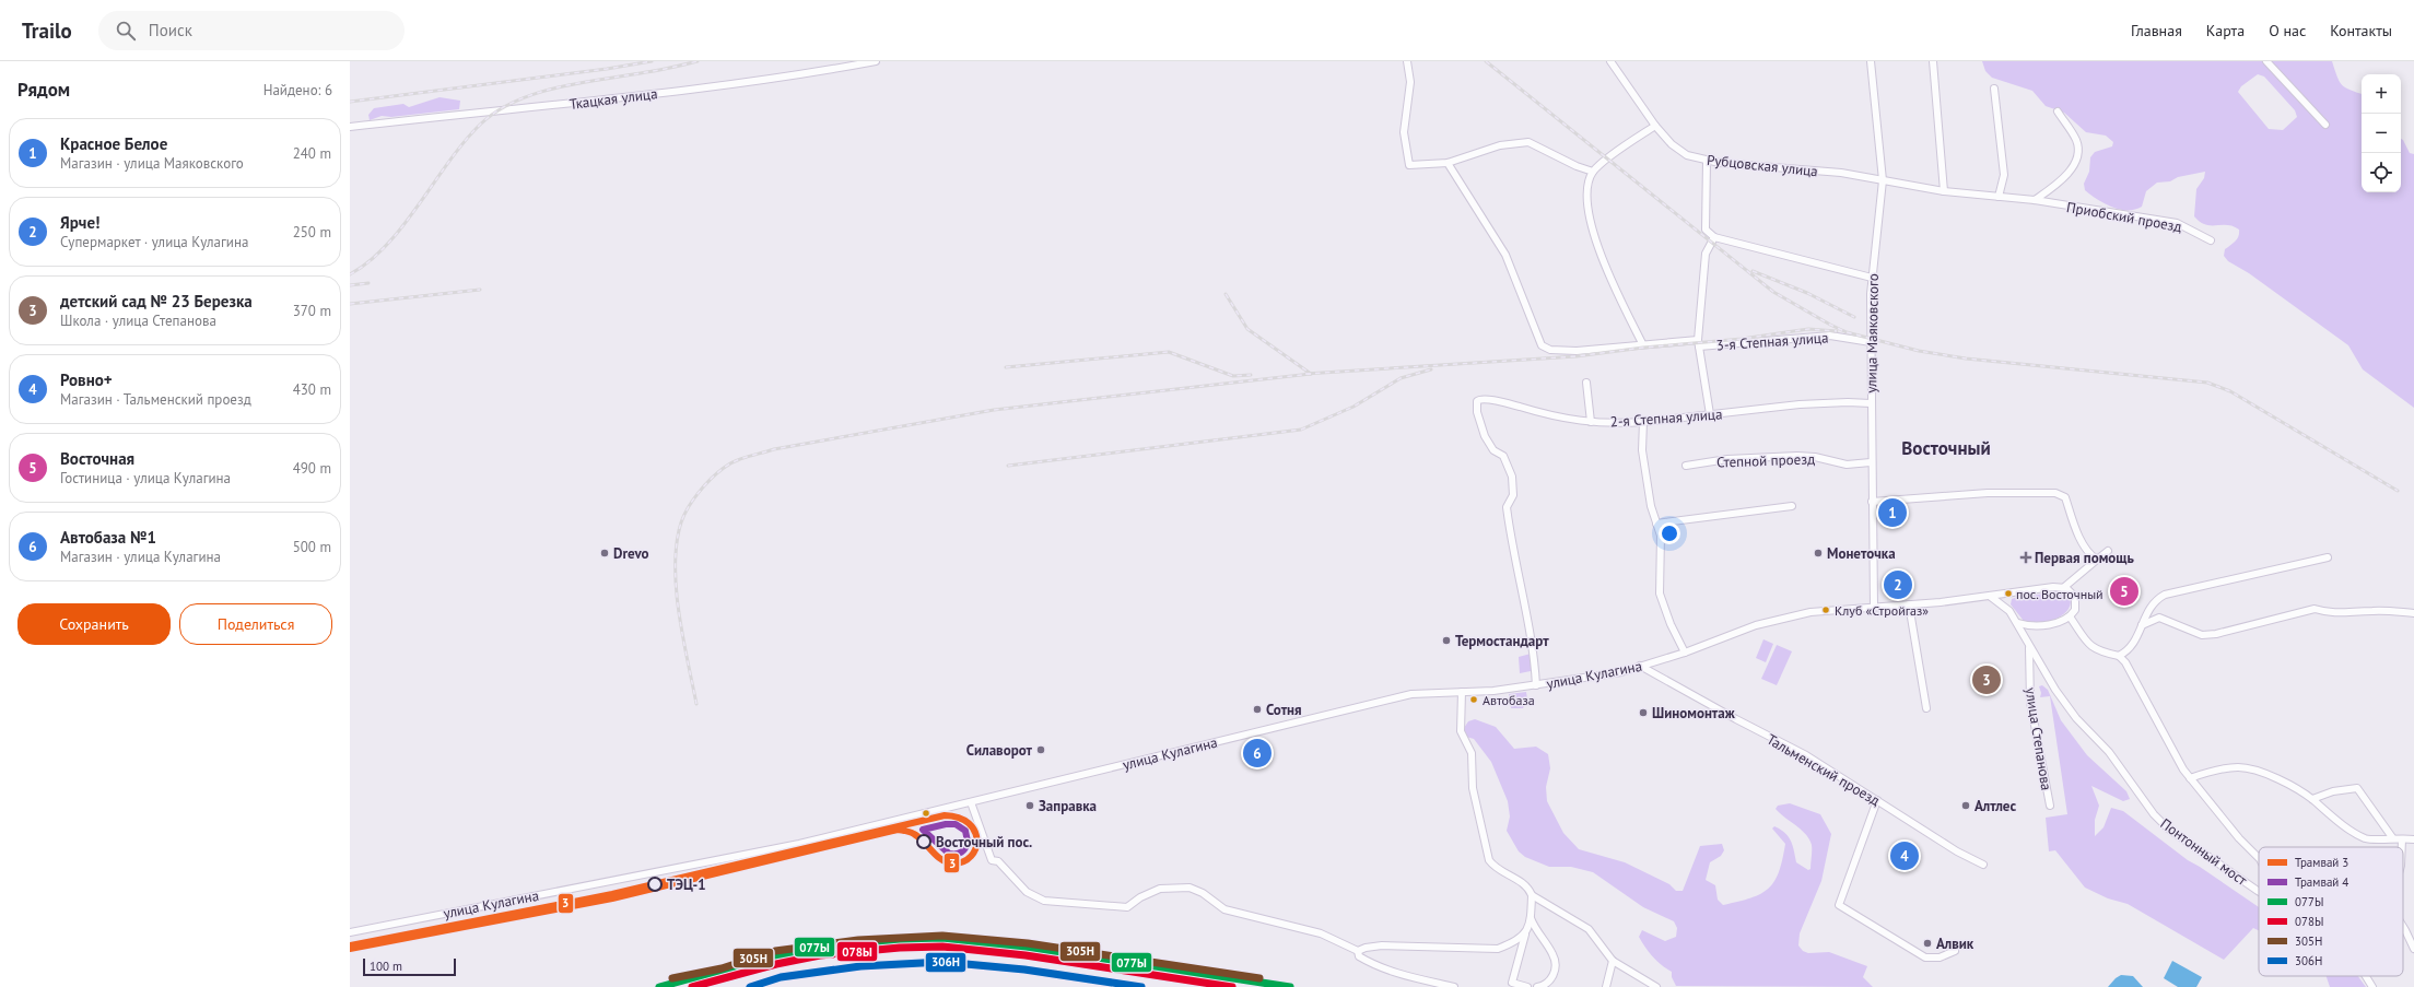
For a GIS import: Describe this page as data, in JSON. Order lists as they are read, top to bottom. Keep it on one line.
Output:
{"streets":{"street":["Ткацкая улица","Рубцовская улица","Приобский проезд","улица Маяковского","3-я Степная улица","2-я Степная улица","Степной проезд","улица Кулагина","улица Степанова","Тальменский проезд","Понтонный мост"]},"crossings":[["Рубцовская улица","Приобский проезд"],["Рубцовская улица","улица Маяковского"],["Приобский проезд","улица Маяковского"],["улица Маяковского","3-я Степная улица"],["улица Маяковского","2-я Степная улица"],["улица Маяковского","Степной проезд"],["улица Маяковского","улица Кулагина"],["2-я Степная улица","улица Кулагина"],["улица Кулагина","Тальменский проезд"],["улица Степанова","Понтонный мост"]],"districts":["Восточный"],"places":{"other":["Drevo","Монеточка","пос. Восточный","Клуб «Стройгаз»","Термостандарт","Автобаза","Сотня","Шиномонтаж","Силаворот","Заправка","Алтлес","Восточный пос.","ТЭЦ-1","Алвик"],"health":["Первая помощь"]},"lines":["tram line 3","tram line 4","transit line 305Н","transit line 077Ы","transit line 078Ы","transit line 306Н"],"legend":["Трамвай 3","Трамвай 4","077Ы","078Ы","305Н","306Н"],"scale_bar":"100 m","page":{"header":"Trailo","search":"Поиск","nav":["Главная","Карта","О нас","Контакты"],"heading":["Рядом","Найдено: 6"],"map_buttons":["+","−"],"list":[{"mark":"1","name":"Красное Белое","note":"Магазин · улица Маяковского","value":"240 m"},{"mark":"2","name":"Ярче!","note":"Супермаркет · улица Кулагина","value":"250 m"},{"mark":"3","name":"детский сад № 23 Березка","note":"Школа · улица Степанова","value":"370 m"},{"mark":"4","name":"Ровно+","note":"Магазин · Тальменский проезд","value":"430 m"},{"mark":"5","name":"Восточная","note":"Гостиница · улица Кулагина","value":"490 m"},{"mark":"6","name":"Автобаза №1","note":"Магазин · улица Кулагина","value":"500 m"}],"pins":["1","2","5","3","6","4"],"buttons":["Сохранить","Поделиться"],"scale":"100 m"}}
